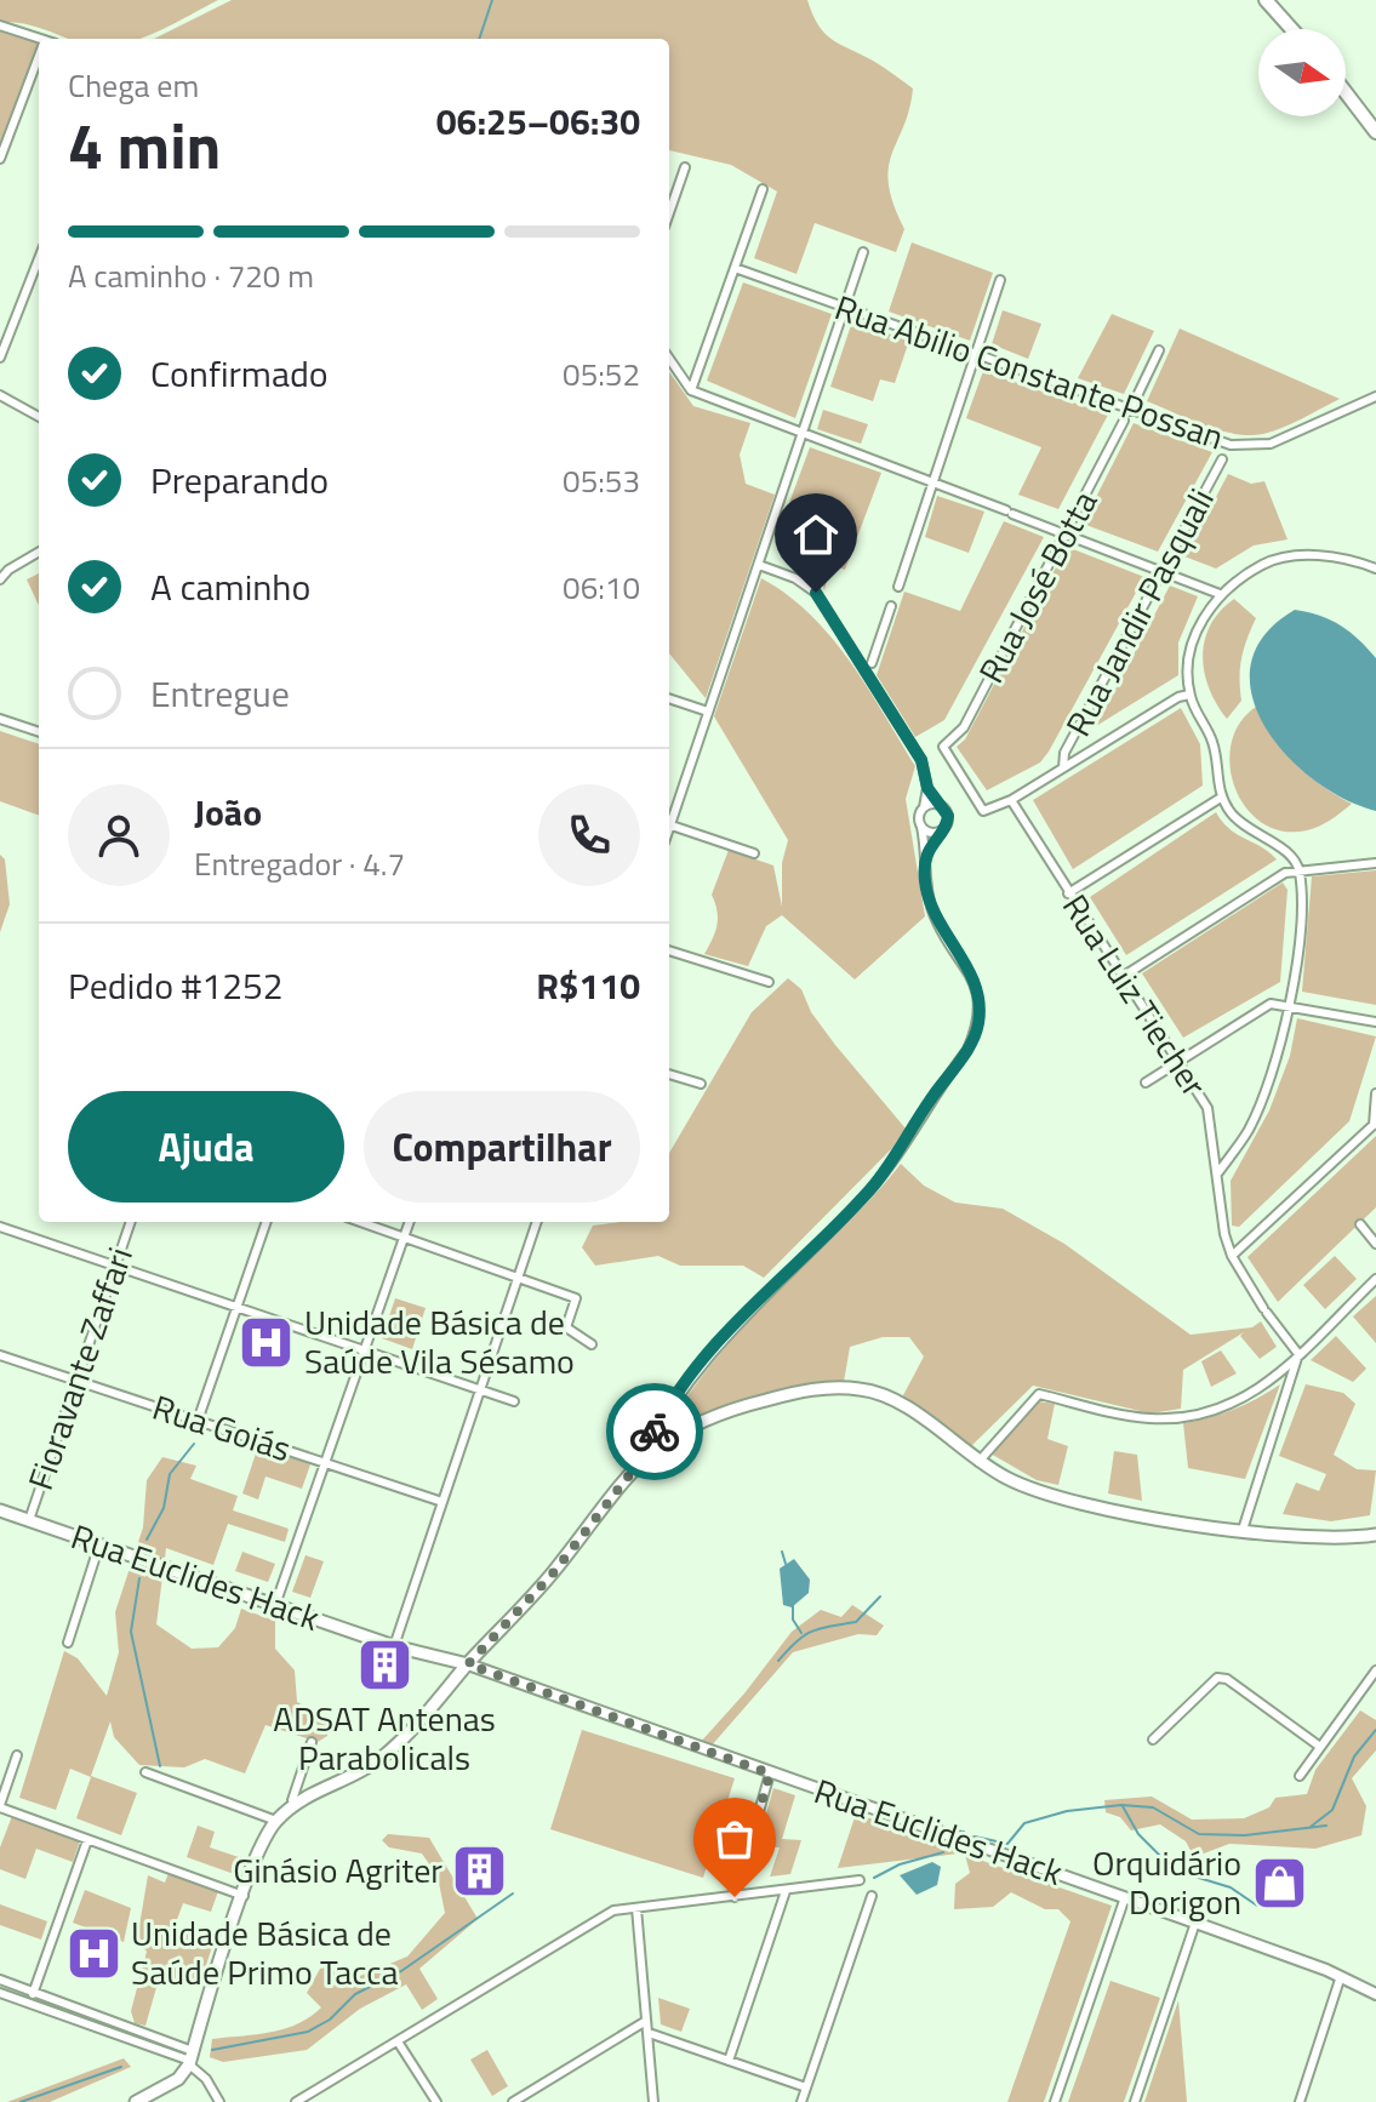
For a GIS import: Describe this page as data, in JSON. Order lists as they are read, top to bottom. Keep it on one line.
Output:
{"streets":{"main road":["Rua Euclides Hack"],"street":["Rua Abilio Constante Possan","Rua José Botta","Rua Jandir Pasquali","Rua Luiz Tiecher","Fioravante Zaffari","Rua Goiás"]},"crossings":[["Rua José Botta","Rua Luiz Tiecher"],["Fioravante Zaffari","Rua Goiás"],["Fioravante Zaffari","Rua Euclides Hack"]],"places":{"hospital":["Unidade Básica de Saúde Vila Sésamo","Unidade Básica de Saúde Primo Tacca"],"building":["ADSAT Antenas Parabolicals","Ginásio Agriter"],"shop":["Orquidário Dorigon"]},"north":"right","page":{"heading":["4 min","Chega em","06:25–06:30"],"panel":["João","Entregador · 4.7","Pedido #1252","R$110"],"bar":"A caminho · 720 m","list":[["Confirmado","05:52"],["Preparando","05:53"],["A caminho","06:10"],"Entregue"],"buttons":["Ajuda","Compartilhar"]}}
